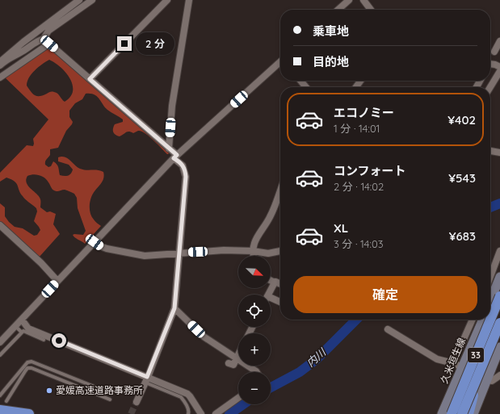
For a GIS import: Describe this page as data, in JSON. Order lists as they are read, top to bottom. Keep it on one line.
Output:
{"streets":{"highway":["33"],"main road":["久米垣生線"]},"water":["内川"],"places":["愛媛高速道路事務所"],"north":"bottom right","page":{"banner":["乗車地","目的地"],"bubble":"2 分","list":[{"name":"エコノミー","note":"1 分 · 14:01","value":"¥402"},{"name":"コンフォート","note":"2 分 · 14:02","value":"¥543"},{"name":"XL","note":"3 分 · 14:03","value":"¥683"}],"map_buttons":["+","−"],"buttons":"確定"}}
